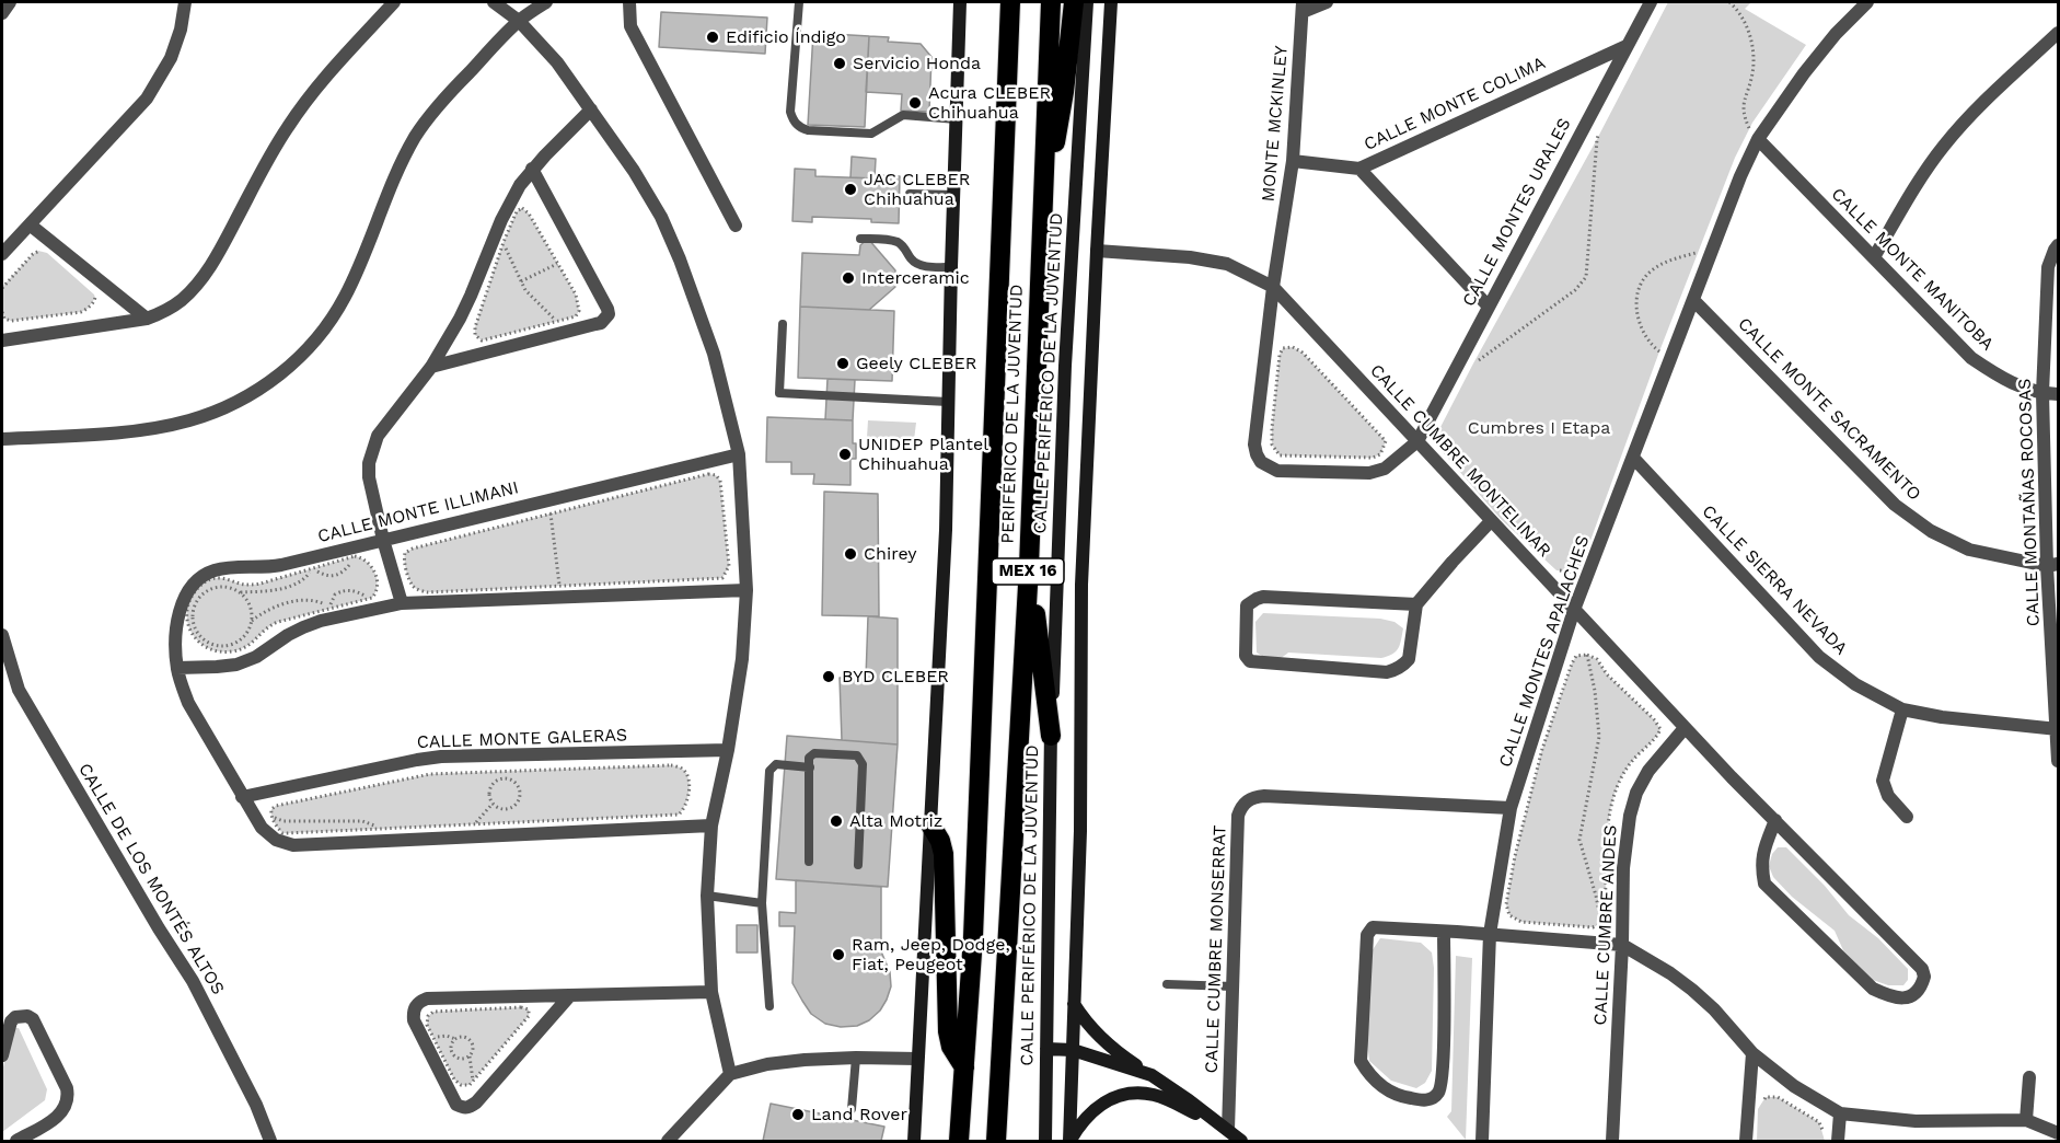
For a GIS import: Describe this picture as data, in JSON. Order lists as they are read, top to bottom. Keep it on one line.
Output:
{"streets":{"highway":["PERIFÉRICO DE LA JUVENTUD","MEX 16"],"main road":["CALLE PERIFÉRICO DE LA JUVENTUD"],"street":["CALLE MONTE COLIMA","MONTE MCKINLEY","CALLE MONTES URALES","CALLE MONTE MANITOBA","CALLE MONTE SACRAMENTO","CALLE CUMBRE MONTELINAR","CALLE MONTAÑAS ROCOSAS","CALLE MONTE ILLIMANI","CALLE SIERRA NEVADA","CALLE MONTES APALACHES","CALLE MONTE GALERAS","CALLE DE LOS MONTÉS ALTOS","CALLE CUMBRE ANDES","CALLE CUMBRE MONSERRAT"]},"crossings":[["CALLE MONTE COLIMA","MONTE MCKINLEY"],["CALLE MONTE COLIMA","CALLE MONTES URALES"],["MONTE MCKINLEY","CALLE MONTES URALES"],["MONTE MCKINLEY","CALLE CUMBRE MONTELINAR"],["CALLE MONTES URALES","CALLE CUMBRE MONTELINAR"],["CALLE MONTE MANITOBA","CALLE MONTAÑAS ROCOSAS"],["CALLE MONTE MANITOBA","CALLE MONTES APALACHES"],["CALLE MONTE SACRAMENTO","CALLE MONTAÑAS ROCOSAS"],["CALLE MONTE SACRAMENTO","CALLE MONTES APALACHES"],["CALLE CUMBRE MONTELINAR","CALLE MONTES APALACHES"],["CALLE CUMBRE MONTELINAR","CALLE CUMBRE ANDES"],["CALLE MONTAÑAS ROCOSAS","CALLE SIERRA NEVADA"],["CALLE MONTE ILLIMANI","CALLE MONTE GALERAS"],["CALLE SIERRA NEVADA","CALLE MONTES APALACHES"],["CALLE MONTES APALACHES","CALLE CUMBRE MONSERRAT"]],"parks":["Cumbres I Etapa"],"places":["Edificio Índigo","Servicio Honda","Acura CLEBER Chihuahua","JAC CLEBER Chihuahua","Interceramic","Geely CLEBER","UNIDEP Plantel Chihuahua","Chirey","BYD CLEBER","Alta Motriz","Ram, Jeep, Dodge, Fiat, Peugeot","Land Rover"]}
